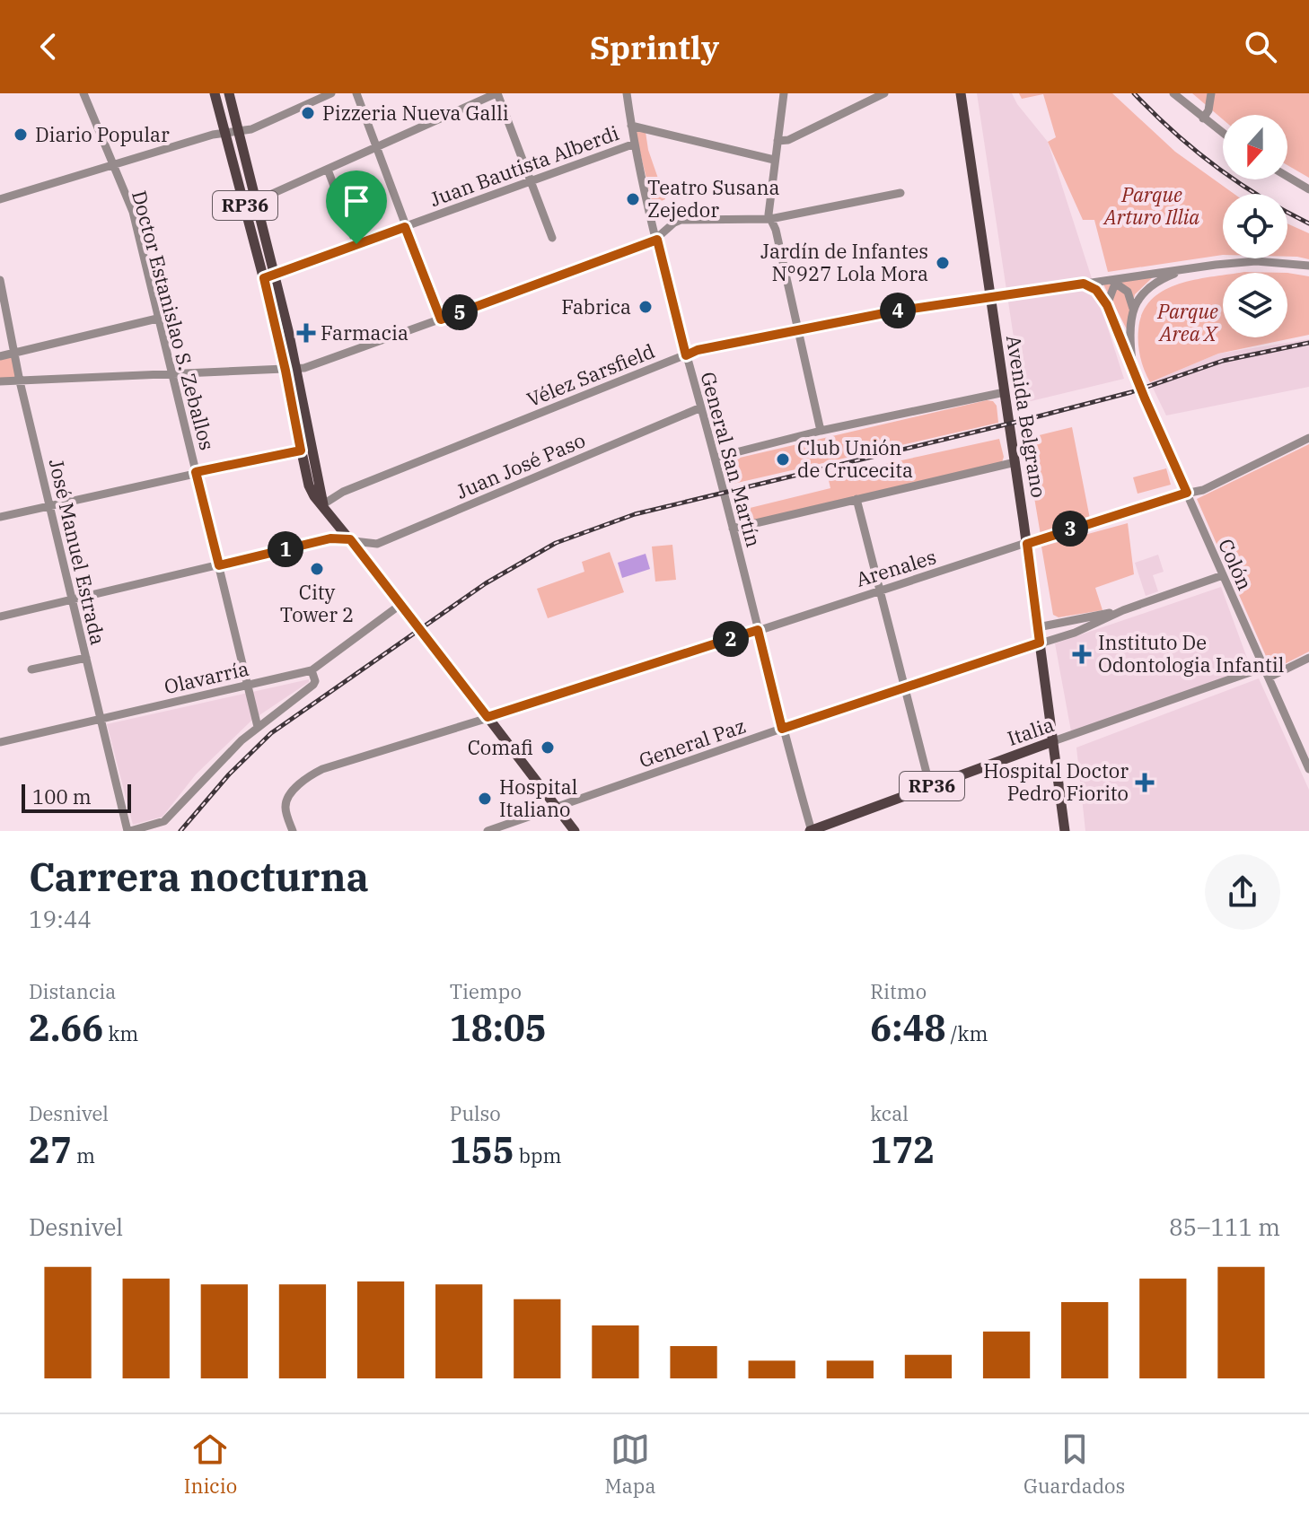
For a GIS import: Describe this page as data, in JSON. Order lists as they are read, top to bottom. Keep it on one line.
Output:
{"streets":{"main road":["RP36","Avenida Belgrano","Italia"],"street":["Juan Bautista Alberdi","Doctor Estanislao S. Zeballos","Vélez Sarsfield","General San Martín","Juan José Paso","José Manuel Estrada","Colón","Arenales","Olavarría","General Paz"]},"crossings":[["Juan Bautista Alberdi","RP36"],["Juan Bautista Alberdi","General San Martín"],["RP36","Vélez Sarsfield"],["RP36","Juan José Paso"],["RP36","Arenales"],["RP36","Olavarría"],["RP36","General Paz"],["Doctor Estanislao S. Zeballos","Juan José Paso"],["Doctor Estanislao S. Zeballos","Olavarría"],["Vélez Sarsfield","Avenida Belgrano"],["Vélez Sarsfield","General San Martín"],["Vélez Sarsfield","Colón"],["Avenida Belgrano","Arenales"],["Avenida Belgrano","Italia"],["Avenida Belgrano","General Paz"],["General San Martín","Juan José Paso"],["General San Martín","Arenales"],["General San Martín","Italia"],["General San Martín","General Paz"],["Juan José Paso","José Manuel Estrada"],["José Manuel Estrada","Olavarría"],["Colón","Arenales"],["Colón","Italia"],["Colón","General Paz"]],"parks":["Parque Arturo Illia","Parque Area X"],"places":{"other":["Pizzeria Nueva Galli","Diario Popular","Teatro Susana Zejedor","Jardín de Infantes N°927 Lola Mora","Fabrica","Club Unión de Crucecita","City Tower 2","Comafi","Hospital Italiano"],"health":["Farmacia","Instituto De Odontologia Infantil","Hospital Doctor Pedro Fiorito"]},"scale_bar":"100 m","north":"bottom","page":{"header":"Sprintly","pins":["4","5","3","1","2"],"scale":"100 m","heading":["Carrera nocturna","19:44"],"stats":[["Distancia","2.66 km"],["Tiempo","18:05"],["Ritmo","6:48 /km"],["Desnivel","27 m"],["Pulso","155 bpm"],["kcal","172"]],"chart":["Desnivel","85–111 m"],"tabs":["Inicio","Mapa","Guardados"]}}
